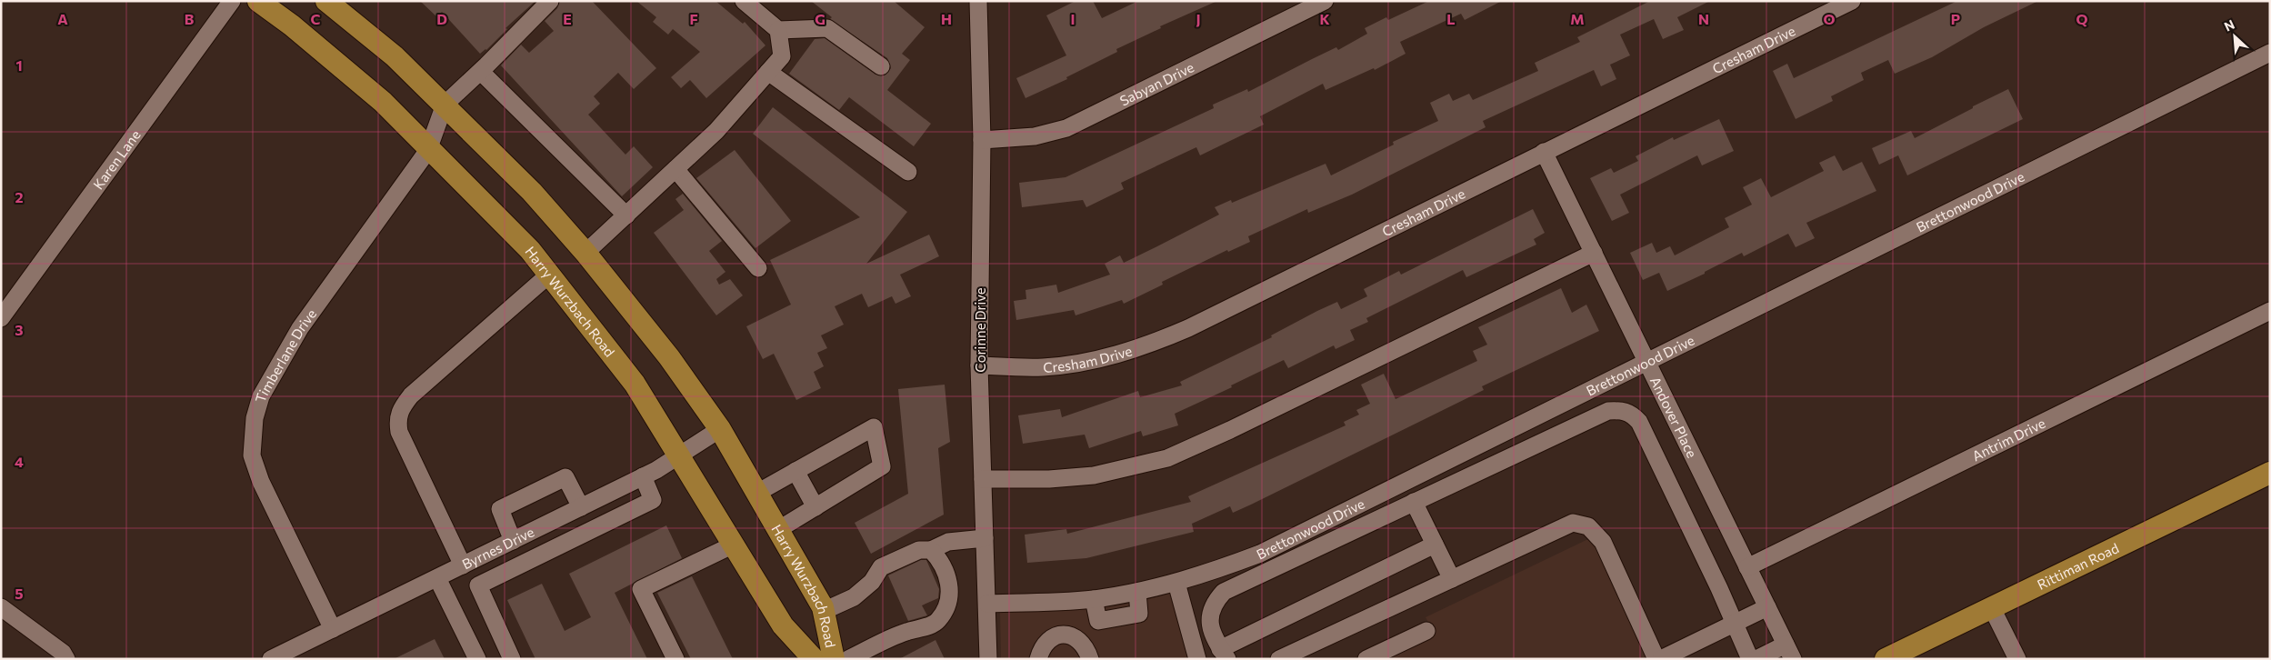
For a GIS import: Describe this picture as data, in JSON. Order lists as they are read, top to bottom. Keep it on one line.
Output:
{"streets":{"main road":["Harry Wurzbach Road","Rittiman Road"],"street":["Cresham Drive","Sabyan Drive","Karen Lane","Brettonwood Drive","Corinne Drive","Timberlane Drive","Andover Place","Antrim Drive","Byrnes Drive"]},"crossings":[["Cresham Drive","Corinne Drive"],["Cresham Drive","Andover Place"],["Sabyan Drive","Corinne Drive"],["Brettonwood Drive","Corinne Drive"],["Brettonwood Drive","Andover Place"],["Harry Wurzbach Road","Timberlane Drive"],["Harry Wurzbach Road","Byrnes Drive"],["Timberlane Drive","Byrnes Drive"],["Andover Place","Antrim Drive"]],"north":"top left","grid":{"columns":["A","B","C","D","E","F","G","H","I","J","K","L","M","N","O","P","Q"],"rows":["1","2","3","4","5"]}}
